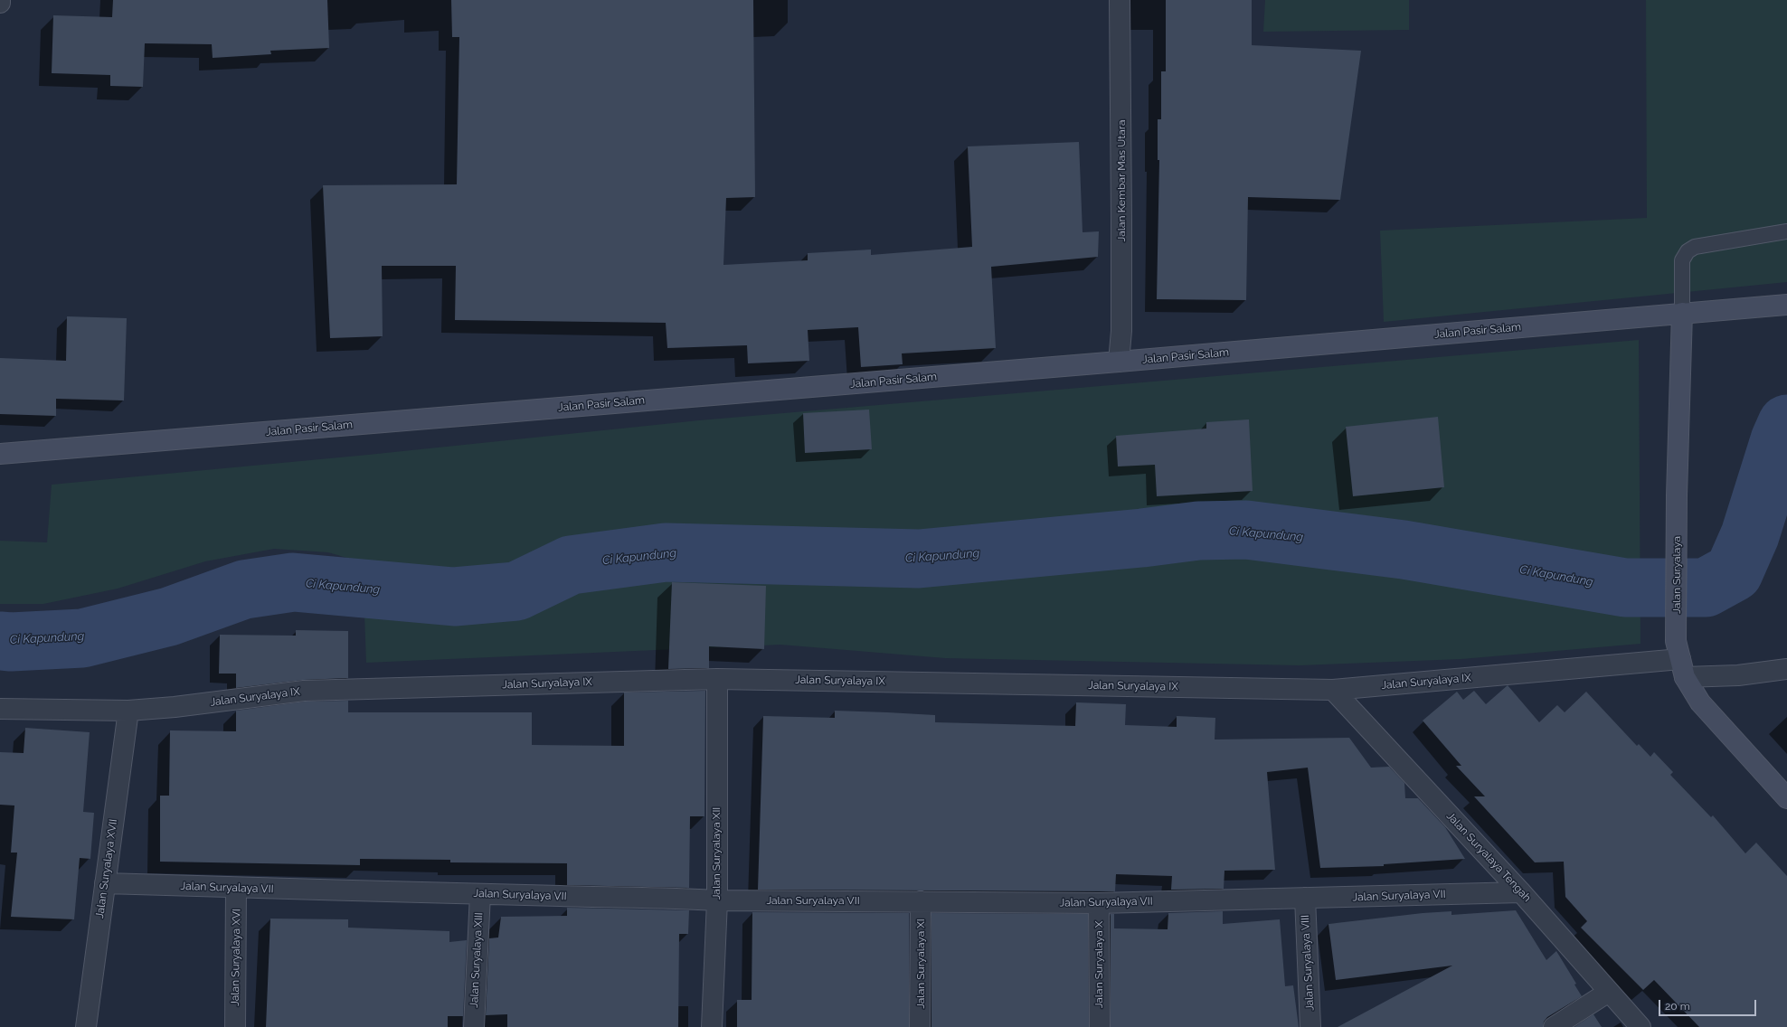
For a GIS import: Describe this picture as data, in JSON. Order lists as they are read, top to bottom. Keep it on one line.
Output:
{"streets":{"street":["Jalan Kembar Mas Utara","Jalan Pasir Salam","Jalan Suryalaya","Jalan Suryalaya IX","Jalan Suryalaya XII","Jalan Suryalaya Tengah","Jalan Suryalaya XVII","Jalan Suryalaya VII","Jalan Suryalaya XVI","Jalan Suryalaya XIII","Jalan Suryalaya VIII","Jalan Suryalaya XI","Jalan Suryalaya X"]},"crossings":[["Jalan Kembar Mas Utara","Jalan Pasir Salam"],["Jalan Pasir Salam","Jalan Suryalaya"],["Jalan Suryalaya","Jalan Suryalaya IX"],["Jalan Suryalaya IX","Jalan Suryalaya XII"],["Jalan Suryalaya IX","Jalan Suryalaya Tengah"],["Jalan Suryalaya IX","Jalan Suryalaya XVII"],["Jalan Suryalaya XII","Jalan Suryalaya VII"],["Jalan Suryalaya Tengah","Jalan Suryalaya VII"],["Jalan Suryalaya XVII","Jalan Suryalaya VII"],["Jalan Suryalaya VII","Jalan Suryalaya XVI"],["Jalan Suryalaya VII","Jalan Suryalaya XIII"],["Jalan Suryalaya VII","Jalan Suryalaya VIII"],["Jalan Suryalaya VII","Jalan Suryalaya XI"],["Jalan Suryalaya VII","Jalan Suryalaya X"]],"water":["Ci Kapundung"],"scale_bar":"20 m"}
